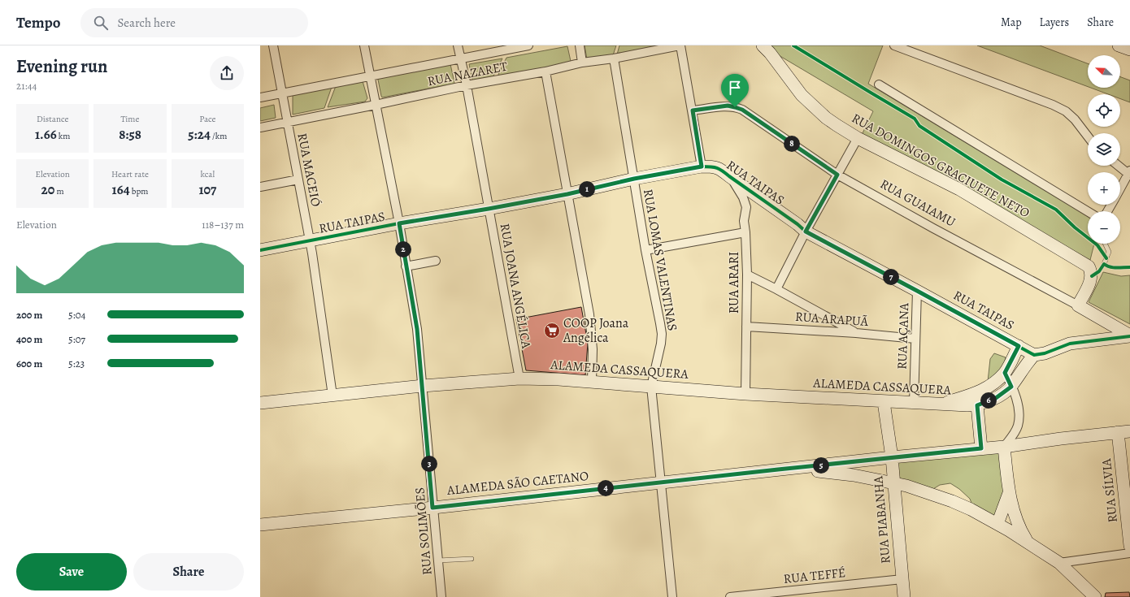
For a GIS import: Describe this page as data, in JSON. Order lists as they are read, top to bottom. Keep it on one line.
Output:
{"streets":{"street":["RUA NAZARET","RUA DOMINGOS GRACIUETE NETO","RUA MACEIÓ","RUA TAIPAS","RUA GUAIAMU","RUA LOMAS VALENTINAS","RUA ARARI","RUA JOANA ANGÉLICA","RUA ARAPUÃ","RUA AÇANA","ALAMEDA CASSAQUERA","ALAMEDA SÃO CAETANO","RUA SÍLVIA","RUA PIABANHA","RUA SOLIMÕES","RUA TEFFÉ"]},"crossings":[["RUA NAZARET","RUA MACEIÓ"],["RUA NAZARET","RUA LOMAS VALENTINAS"],["RUA NAZARET","RUA JOANA ANGÉLICA"],["RUA NAZARET","RUA SOLIMÕES"],["RUA DOMINGOS GRACIUETE NETO","RUA GUAIAMU"],["RUA MACEIÓ","RUA TAIPAS"],["RUA MACEIÓ","ALAMEDA CASSAQUERA"],["RUA TAIPAS","RUA LOMAS VALENTINAS"],["RUA TAIPAS","RUA ARARI"],["RUA TAIPAS","RUA JOANA ANGÉLICA"],["RUA TAIPAS","RUA AÇANA"],["RUA TAIPAS","RUA SOLIMÕES"],["RUA LOMAS VALENTINAS","ALAMEDA CASSAQUERA"],["RUA LOMAS VALENTINAS","ALAMEDA SÃO CAETANO"],["RUA ARARI","RUA ARAPUÃ"],["RUA ARARI","ALAMEDA CASSAQUERA"],["RUA JOANA ANGÉLICA","ALAMEDA CASSAQUERA"],["RUA ARAPUÃ","RUA AÇANA"],["RUA AÇANA","ALAMEDA CASSAQUERA"],["ALAMEDA CASSAQUERA","RUA PIABANHA"],["ALAMEDA CASSAQUERA","RUA SOLIMÕES"],["ALAMEDA SÃO CAETANO","RUA SÍLVIA"],["ALAMEDA SÃO CAETANO","RUA PIABANHA"],["ALAMEDA SÃO CAETANO","RUA SOLIMÕES"],["RUA PIABANHA","RUA TEFFÉ"]],"places":{"supermarket":["COOP Joana Angélica"]},"north":"top left","page":{"header":"Tempo","search":"Search here","nav":["Map","Layers","Share"],"heading":["Evening run","21:44"],"map_buttons":["+","−"],"stats":[["Distance","1.66 km"],["Time","8:58"],["Pace","5:24 /km"],["Elevation","20 m"],["Heart rate","164 bpm"],["kcal","107"]],"pins":["8","1","2","7","6","3","5","4"],"chart":["Elevation","118–137 m"],"list":[{"name":"200 m","note":"5:04"},{"name":"400 m","note":"5:07"},{"name":"600 m","note":"5:23"}],"buttons":["Save","Share"]}}
